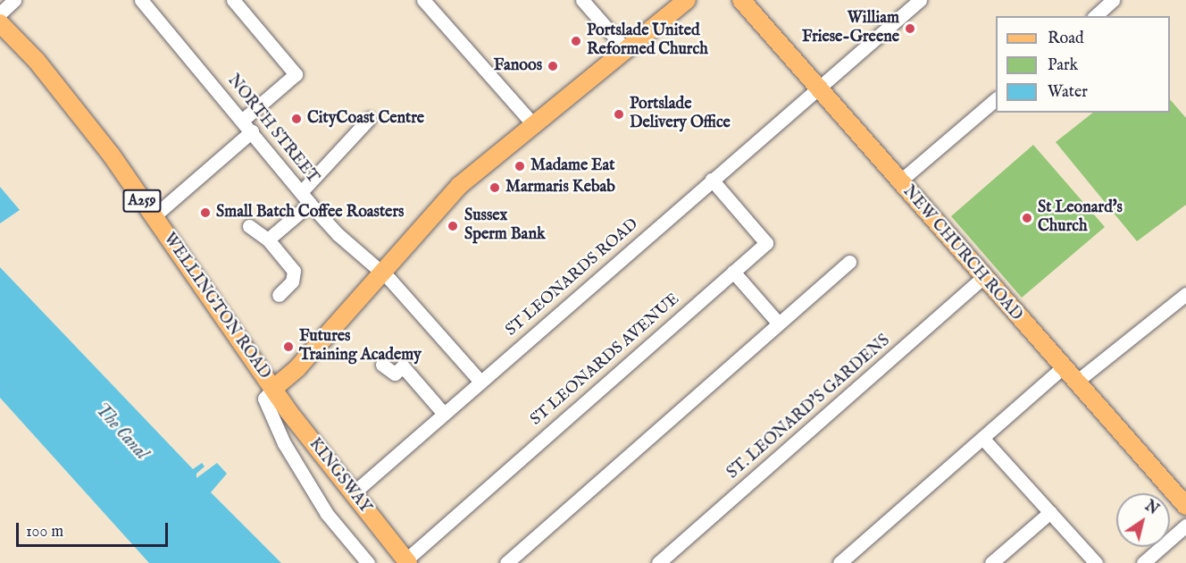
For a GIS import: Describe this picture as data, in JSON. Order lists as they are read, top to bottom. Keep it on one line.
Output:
{"streets":{"main road":["A259","NEW CHURCH ROAD","WELLINGTON ROAD","KINGSWAY"],"street":["NORTH STREET","ST LEONARDS ROAD","ST LEONARDS AVENUE","ST. LEONARD'S GARDENS"]},"crossings":[["NORTH STREET","ST LEONARDS ROAD"],["NEW CHURCH ROAD","ST LEONARDS ROAD"],["NEW CHURCH ROAD","ST. LEONARD'S GARDENS"],["ST LEONARDS ROAD","ST LEONARDS AVENUE"],["ST LEONARDS ROAD","KINGSWAY"],["WELLINGTON ROAD","KINGSWAY"],["ST LEONARDS AVENUE","KINGSWAY"]],"water":["The Canal"],"places":["William Friese-Greene","Portslade United Reformed Church","Fanoos","Portslade Delivery Office","CityCoast Centre","Madame Eat","Marmaris Kebab","Small Batch Coffee Roasters","St Leonard's Church","Sussex Sperm Bank","Futures Training Academy"],"legend":["Road","Park","Water"],"scale_bar":"100 m","north":"top right"}
